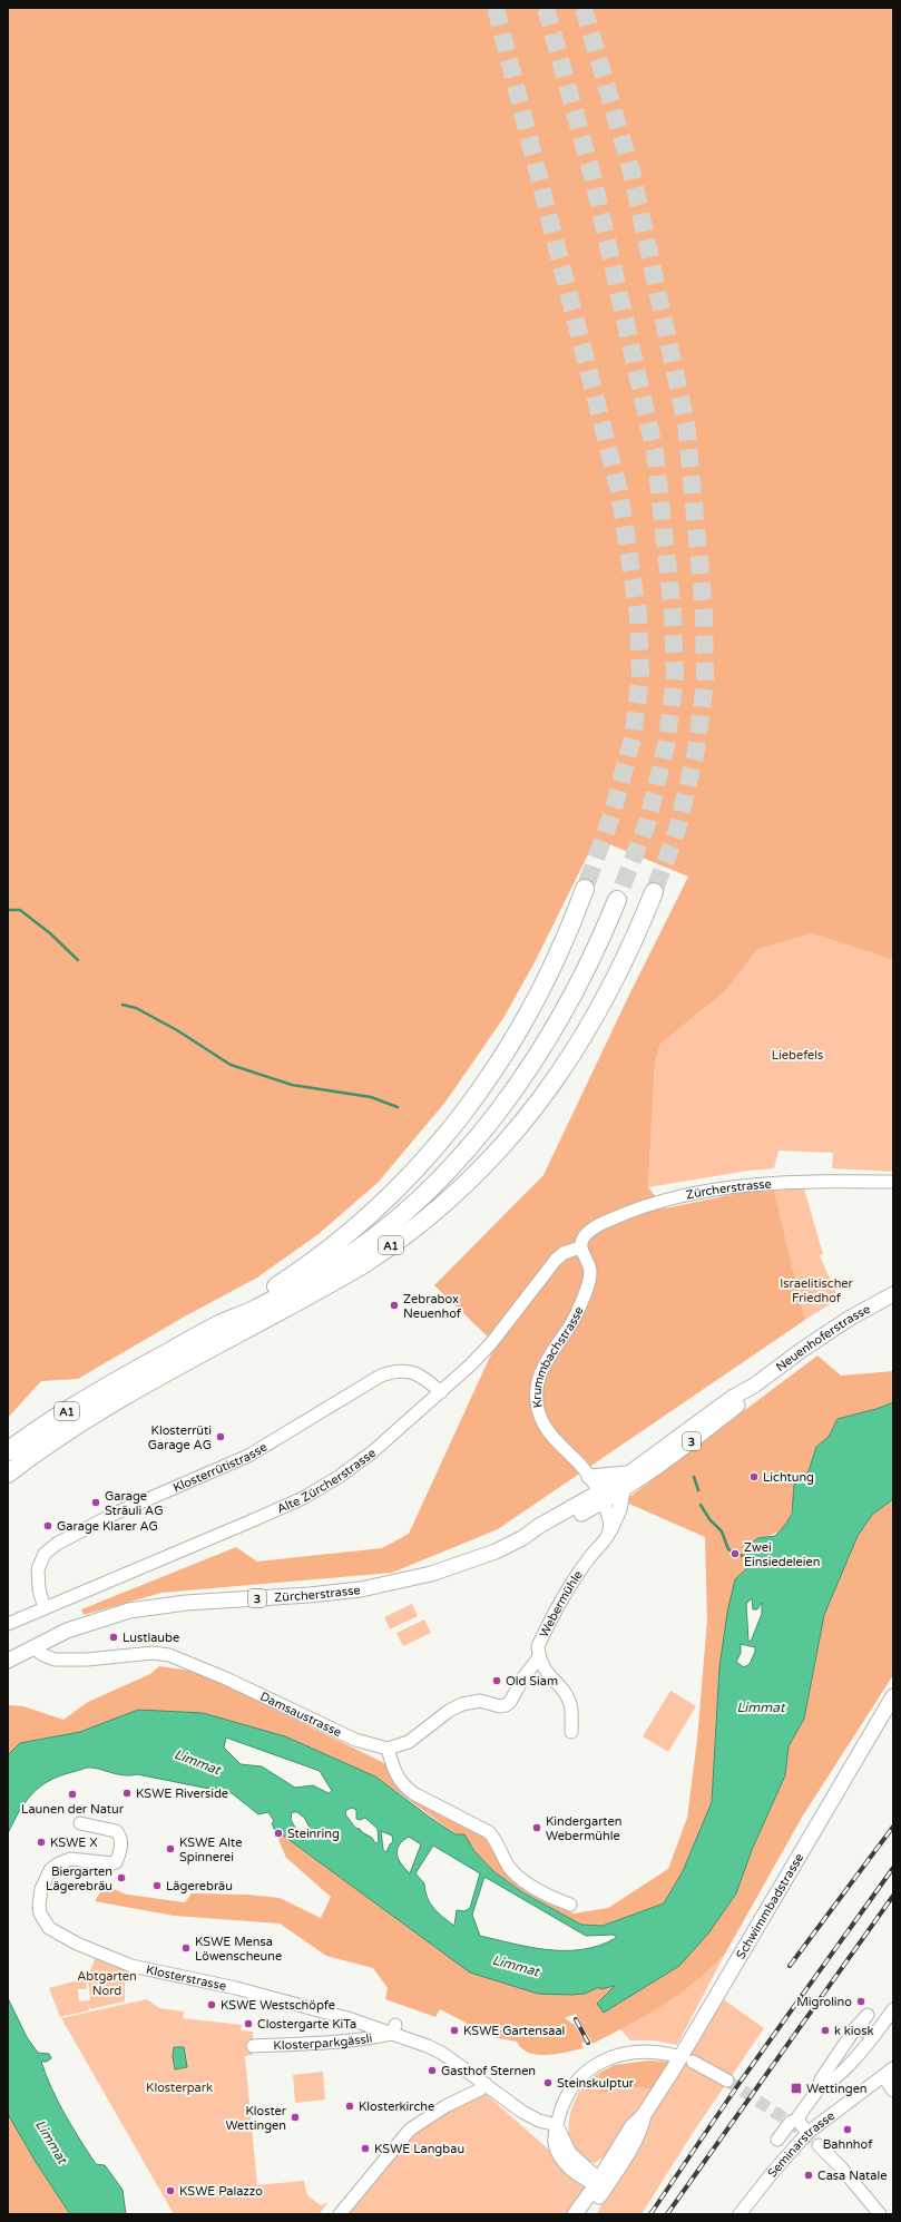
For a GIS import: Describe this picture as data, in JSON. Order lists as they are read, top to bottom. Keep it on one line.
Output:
{"streets":{"highway":["A1"],"main road":["Zürcherstrasse","Neuenhoferstrasse","3","Schwimmbadstrasse"],"street":["Krummbachstrasse","Klosterrütistrasse","Alte Zürcherstrasse","Webermühle","Damsaustrasse","Klosterstrasse","Klosterparkgässli","Seminarstrasse"]},"crossings":[["Zürcherstrasse","Neuenhoferstrasse"],["Zürcherstrasse","Krummbachstrasse"],["Zürcherstrasse","Alte Zürcherstrasse"],["Zürcherstrasse","Damsaustrasse"],["Neuenhoferstrasse","Krummbachstrasse"],["Krummbachstrasse","Alte Zürcherstrasse"],["Klosterrütistrasse","Alte Zürcherstrasse"],["Klosterstrasse","Klosterparkgässli"]],"water":["Limmat"],"parks":["Liebefels","Israelitischer Friedhof","Abtgarten Nord","Klosterpark"],"places":{"other":["Zebrabox Neuenhof","Klosterrüti Garage AG","Lichtung","Garage Sträuli AG","Garage Klarer AG","Zwei Einsiedeleien","Lustlaube","Old Siam","KSWE Riverside","Launen der Natur","Kindergarten Webermühle","Steinring","KSWE X","KSWE Alte Spinnerei","Biergarten Lägerebräu","Lägerebräu","KSWE Mensa Löwenscheune","Migrolino","KSWE Westschöpfe","Clostergarte KiTa","KSWE Gartensaal","k kiosk","Gasthof Sternen","Steinskulptur","Klosterkirche","Kloster Wettingen","Bahnhof","KSWE Langbau","Casa Natale","KSWE Palazzo"],"transit":["Wettingen"]}}
